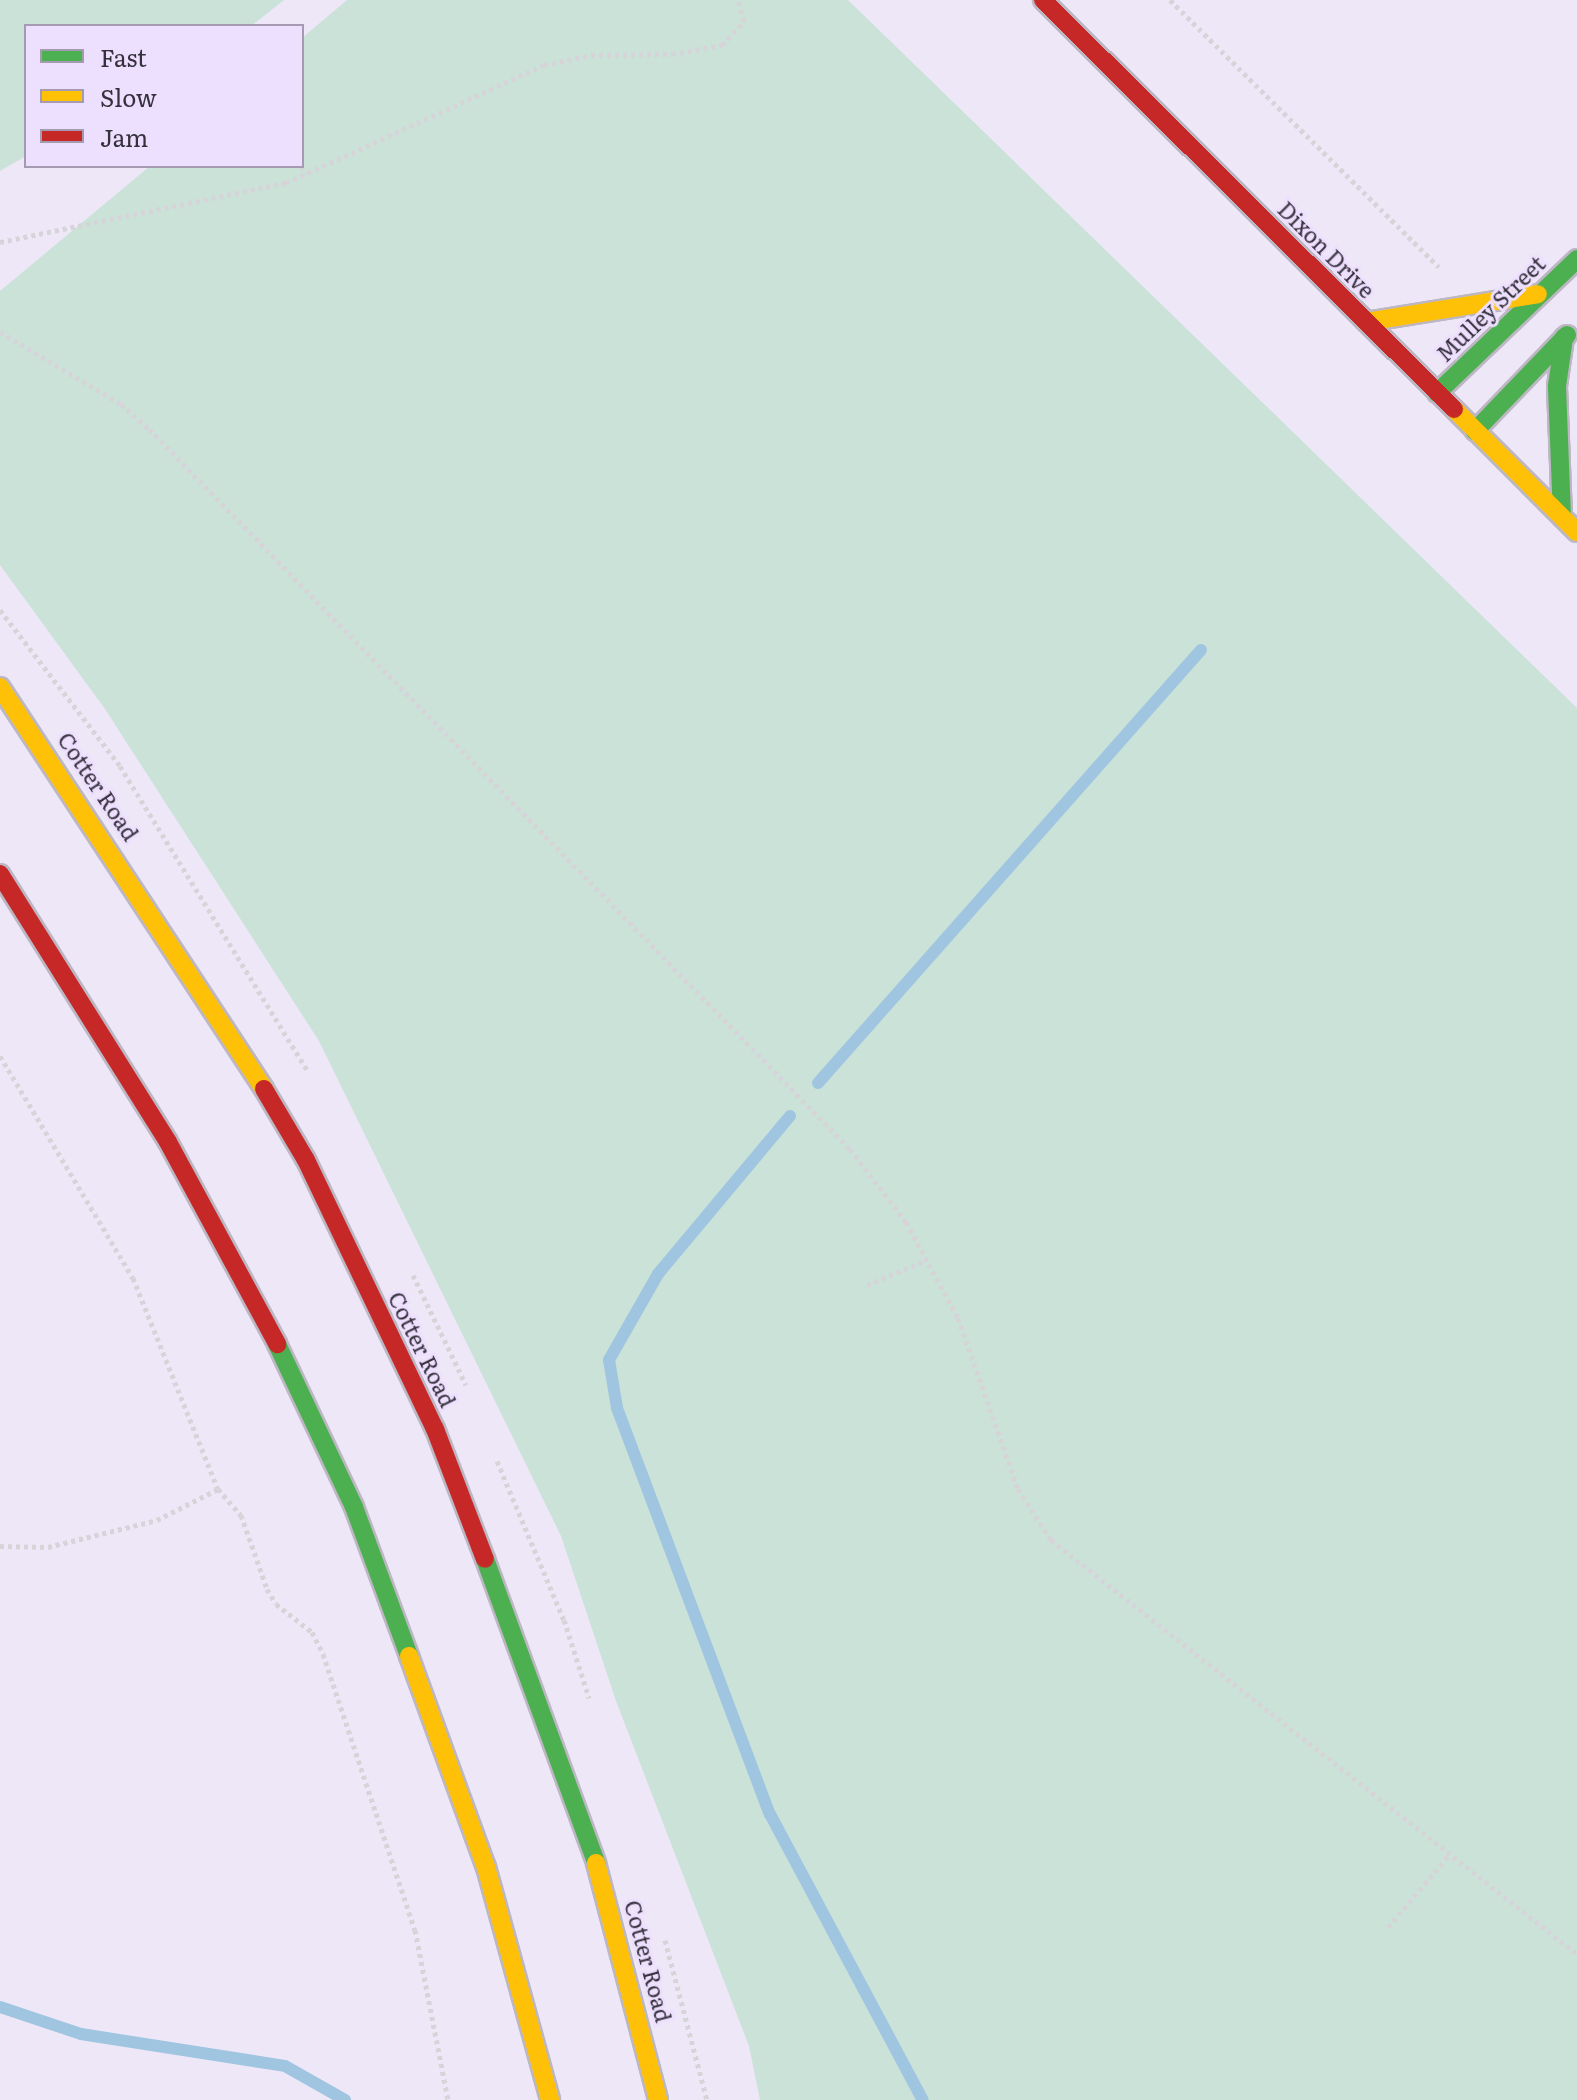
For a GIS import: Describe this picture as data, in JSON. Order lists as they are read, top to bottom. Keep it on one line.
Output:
{"streets":{"main road":["Dixon Drive","Mulley Street","Cotter Road"]},"crossings":[["Dixon Drive","Mulley Street"]],"legend":["Fast","Slow","Jam"]}
